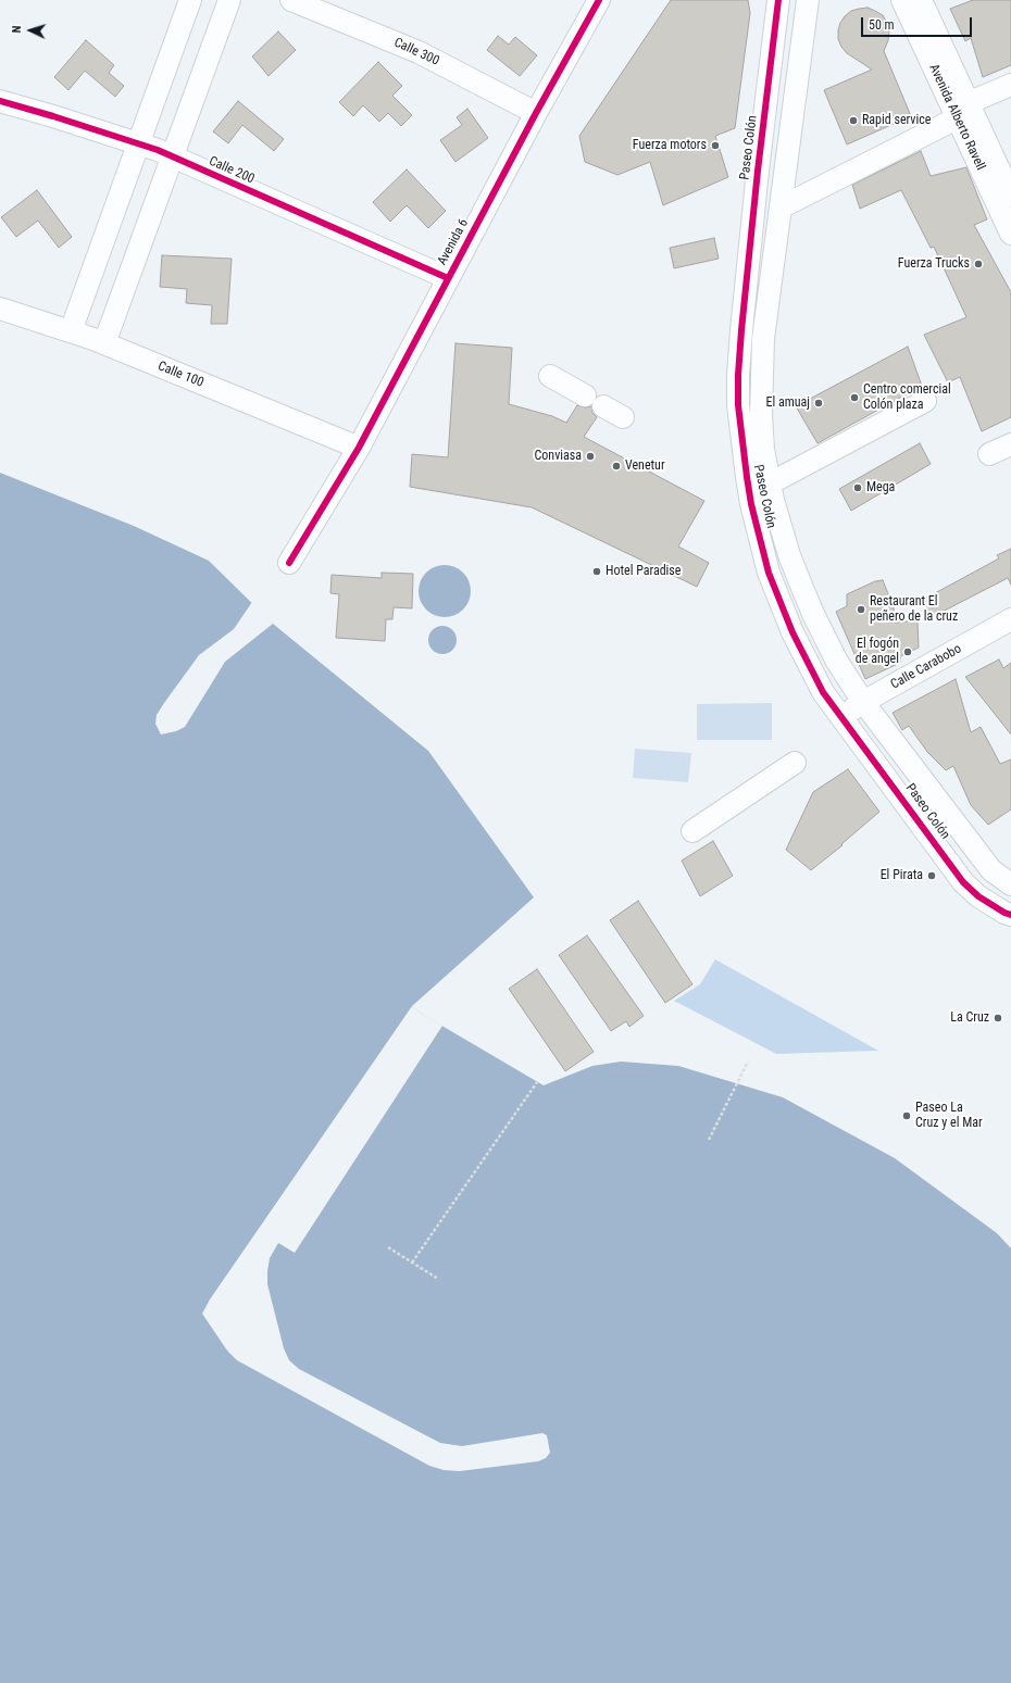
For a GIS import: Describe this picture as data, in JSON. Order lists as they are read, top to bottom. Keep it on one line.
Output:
{"streets":{"street":["Calle 300","Avenida Alberto Ravell","Paseo Colón","Calle 200","Avenida 6","Calle 100","Calle Carabobo"]},"crossings":[["Calle 300","Avenida 6"],["Paseo Colón","Calle Carabobo"],["Calle 200","Avenida 6"],["Avenida 6","Calle 100"]],"places":["Rapid service","Fuerza motors","Fuerza Trucks","Centro comercial Colón plaza","El amuaj","Conviasa","Venetur","Mega","Hotel Paradise","Restaurant El peñero de la cruz","El fogón de angel","El Pirata","La Cruz","Paseo La Cruz y el Mar"],"scale_bar":"50 m","north":"left"}
